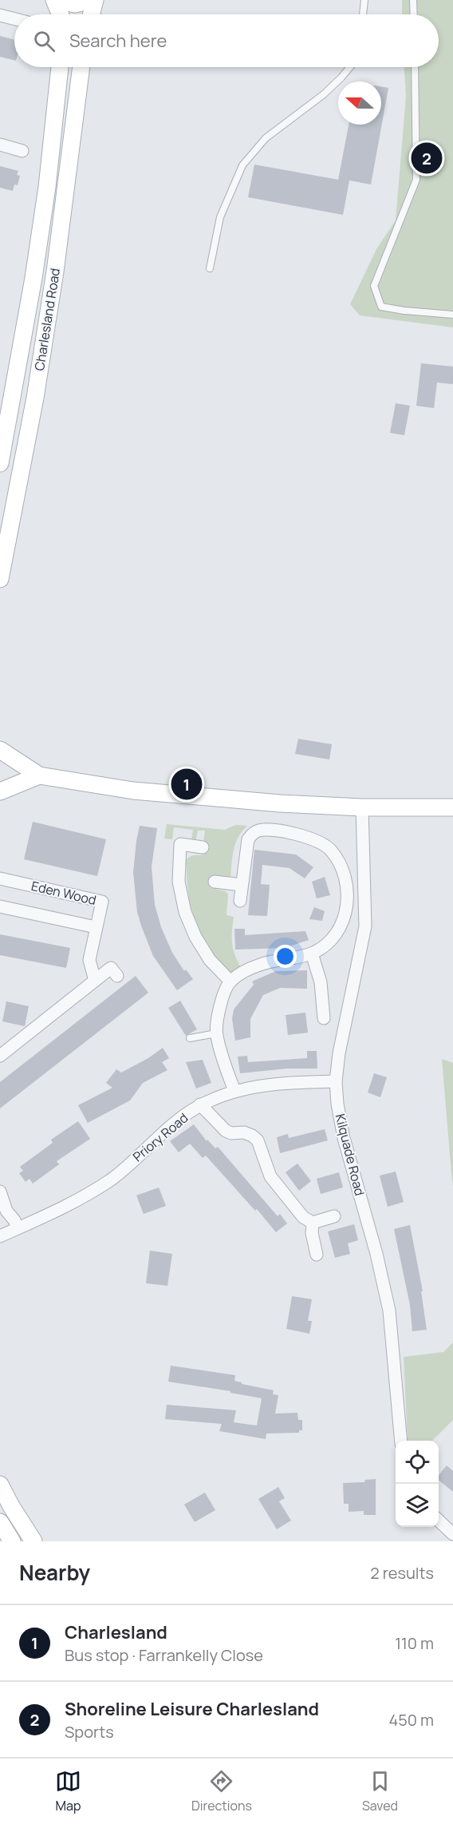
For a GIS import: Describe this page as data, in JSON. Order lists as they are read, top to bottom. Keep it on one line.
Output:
{"streets":{"main road":["Charlesland Road"],"street":["Eden Wood","Priory Road","Kilquade Road"]},"crossings":[["Priory Road","Kilquade Road"]],"north":"left","page":{"search":"Search here","pins":["2","1"],"heading":["Nearby","2 results"],"list":[{"mark":"1","name":"Charlesland","note":"Bus stop · Farrankelly Close","value":"110 m"},{"mark":"2","name":"Shoreline Leisure Charlesland","note":"Sports","value":"450 m"}],"nav":["Map","Directions","Saved"]}}
